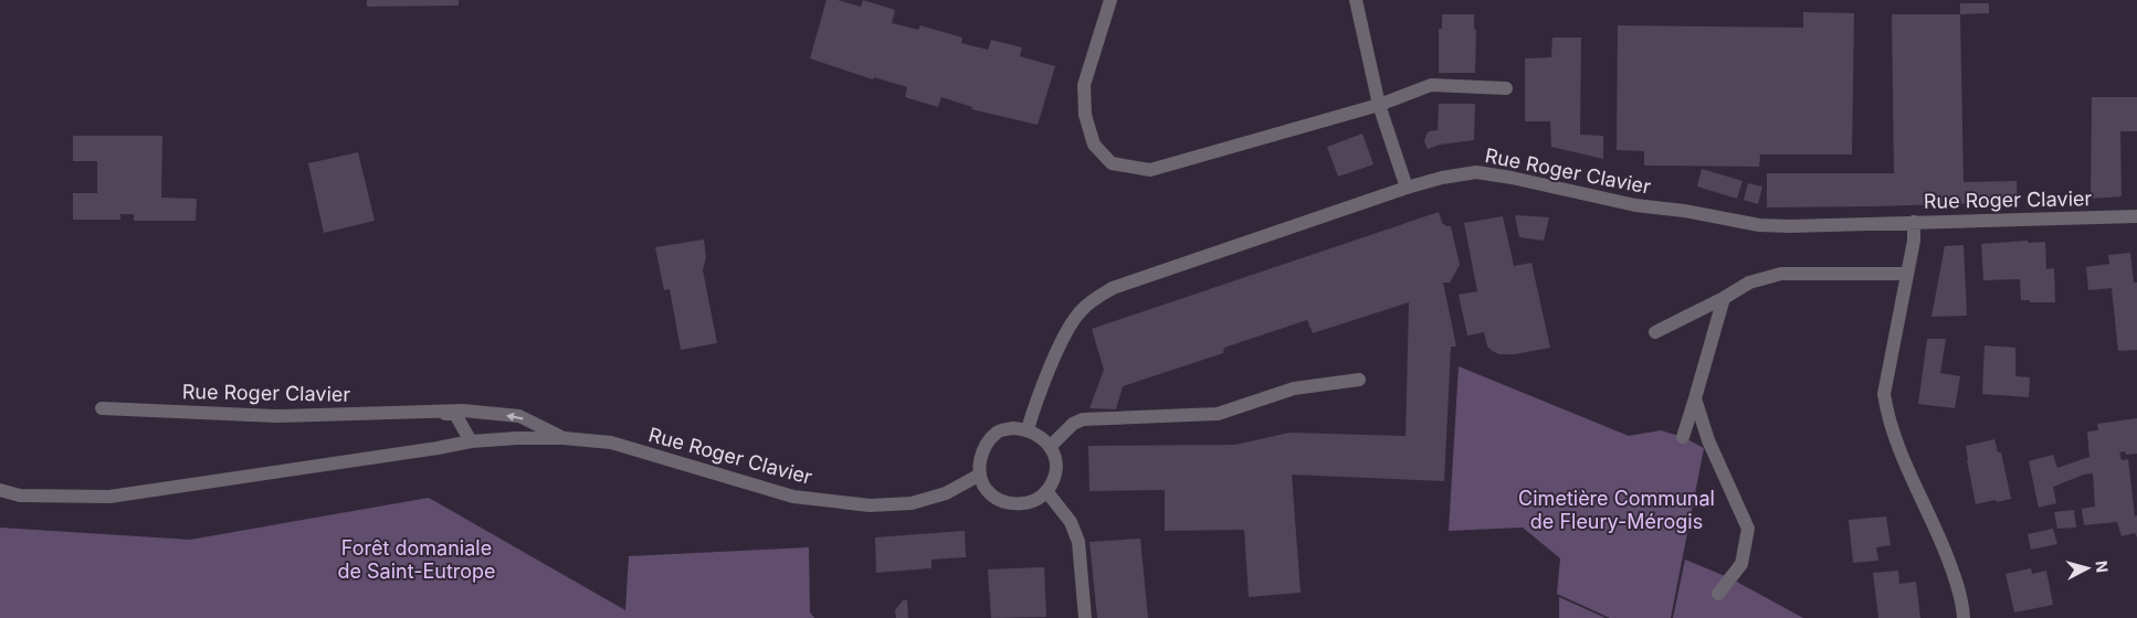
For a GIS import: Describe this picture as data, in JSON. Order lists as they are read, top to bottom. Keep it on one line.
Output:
{"streets":{"street":["Rue Roger Clavier"]},"parks":["Cimetière Communal de Fleury-Mérogis","Forêt domaniale de Saint-Eutrope"],"north":"right"}
